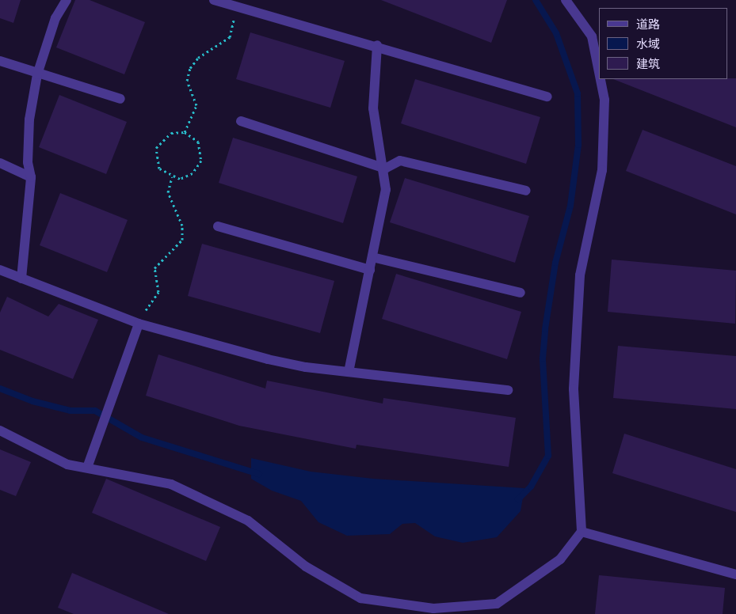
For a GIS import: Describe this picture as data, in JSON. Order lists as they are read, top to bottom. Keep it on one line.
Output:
{"legend":["道路","水域","建筑"]}
